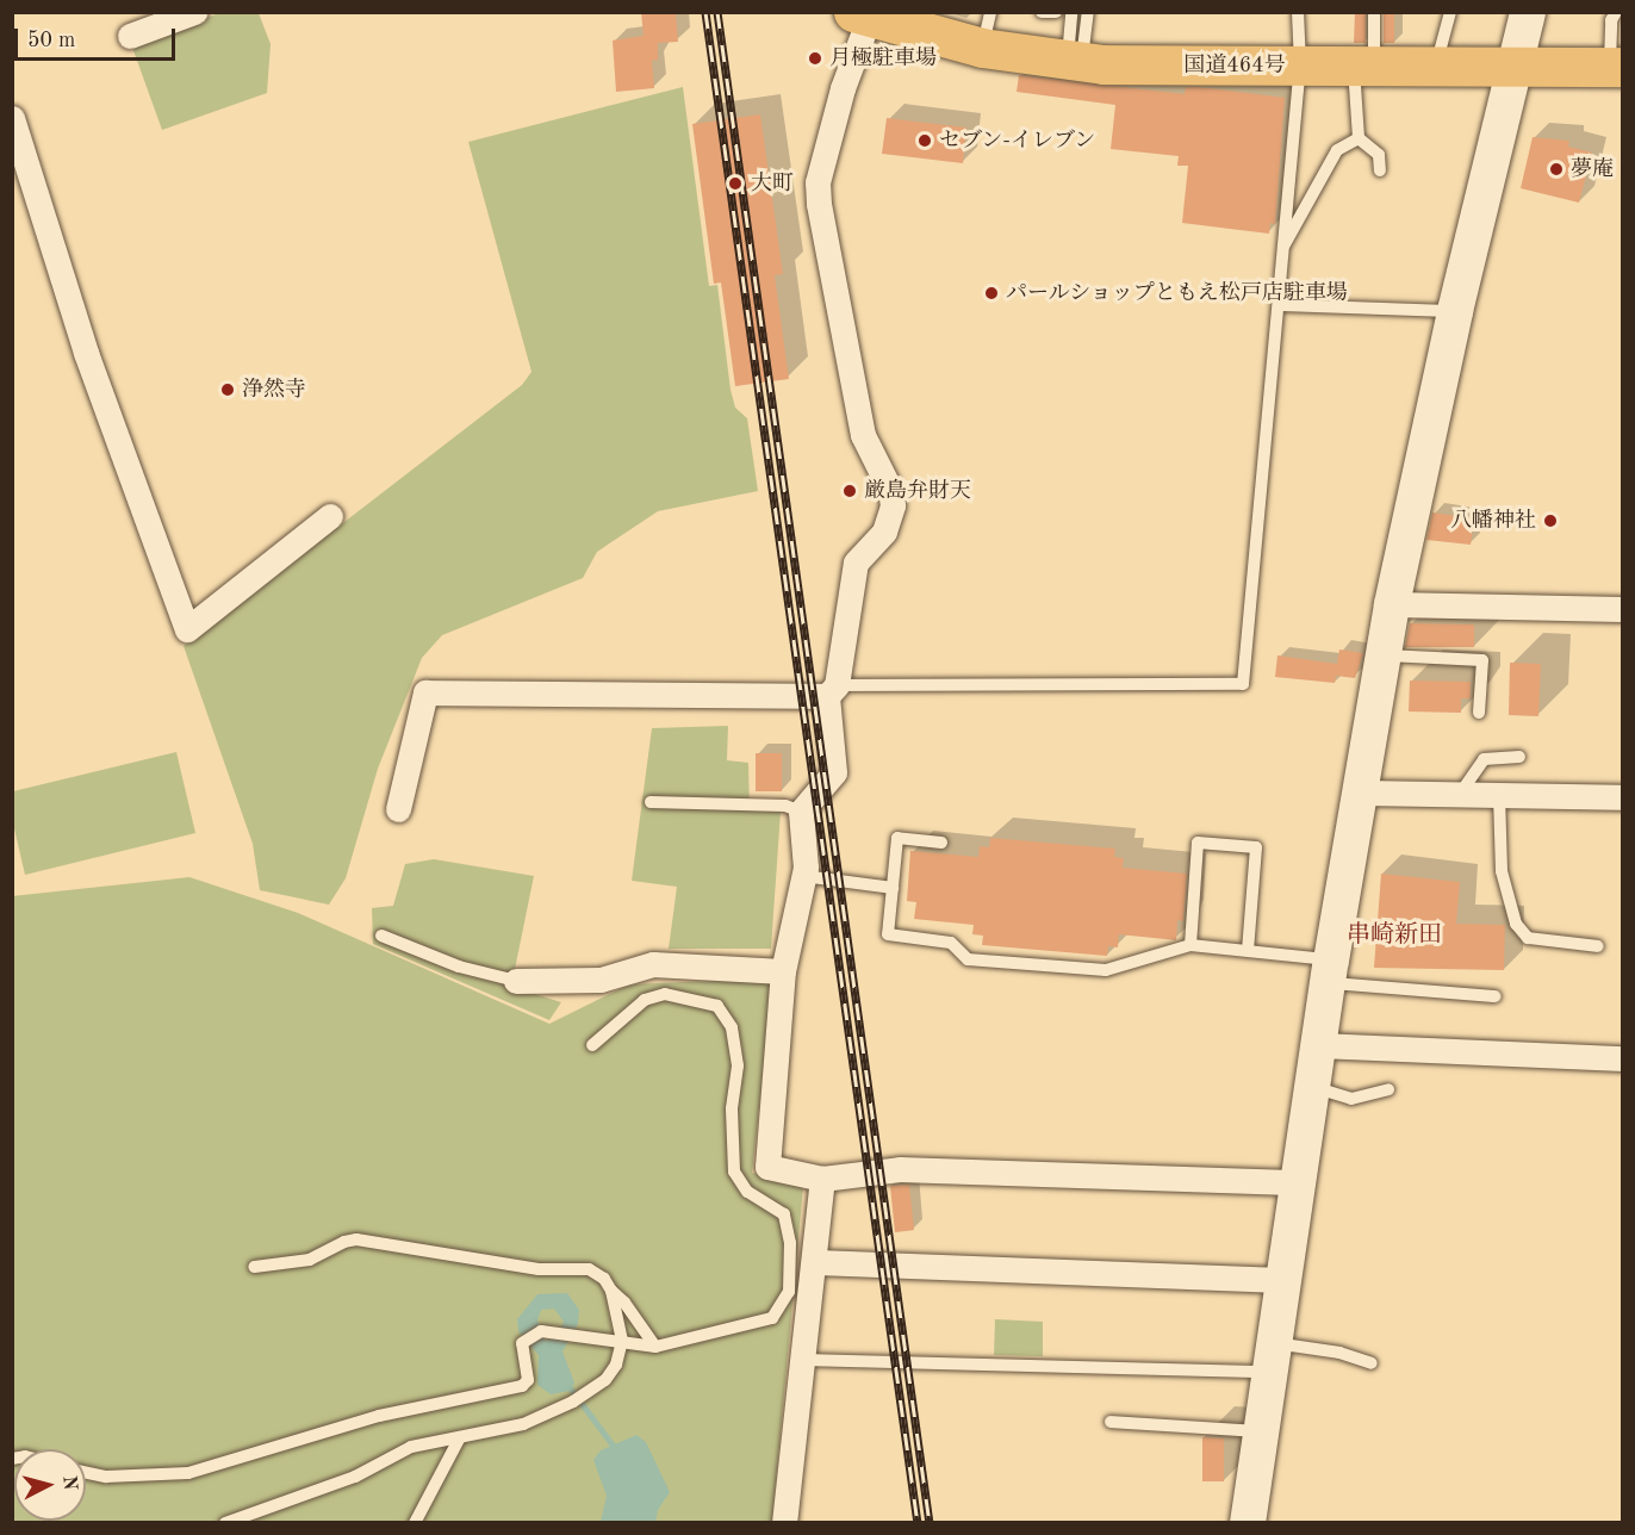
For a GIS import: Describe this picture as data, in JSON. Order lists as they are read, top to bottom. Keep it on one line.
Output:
{"streets":{"highway":["国道464号"]},"districts":["串崎新田"],"places":["月極駐車場","セブン-イレブン","夢庵","大町","パールショップともえ松戸店駐車場","浄然寺","厳島弁財天","八幡神社"],"scale_bar":"50 m","north":"right"}
